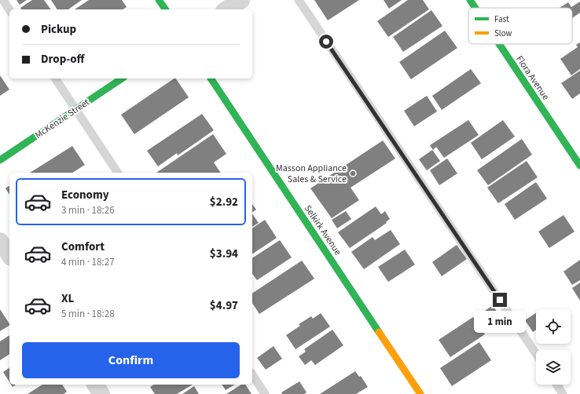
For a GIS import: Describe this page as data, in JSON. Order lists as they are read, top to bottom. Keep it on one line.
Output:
{"streets":{"main road":["Flora Avenue","McKenzie Street","Selkirk Avenue"]},"places":["Masson Appliance Sales & Service"],"legend":["Fast","Slow"],"page":{"banner":["Pickup","Drop-off"],"list":[{"name":"Economy","note":"3 min · 18:26","value":"$2.92"},{"name":"Comfort","note":"4 min · 18:27","value":"$3.94"},{"name":"XL","note":"5 min · 18:28","value":"$4.97"}],"bubble":"1 min","buttons":"Confirm"}}
